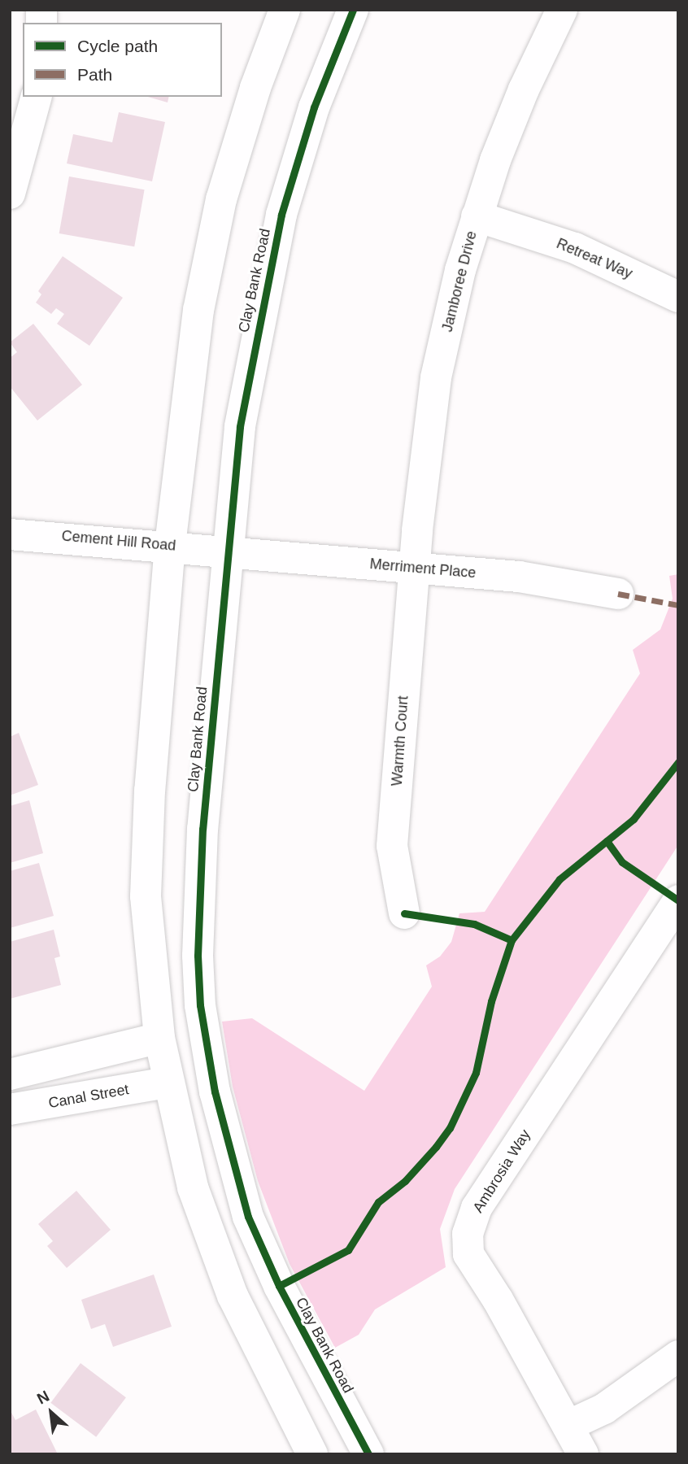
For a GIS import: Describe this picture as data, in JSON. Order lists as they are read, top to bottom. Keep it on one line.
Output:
{"streets":{"street":["Retreat Way","Clay Bank Road","Jamboree Drive","Cement Hill Road","Merriment Place","Warmth Court","Canal Street","Ambrosia Way"]},"crossings":[["Retreat Way","Jamboree Drive"],["Clay Bank Road","Cement Hill Road"],["Clay Bank Road","Merriment Place"],["Jamboree Drive","Merriment Place"],["Jamboree Drive","Warmth Court"],["Cement Hill Road","Merriment Place"],["Merriment Place","Warmth Court"]],"legend":["Cycle path","Path"],"north":"top left"}
